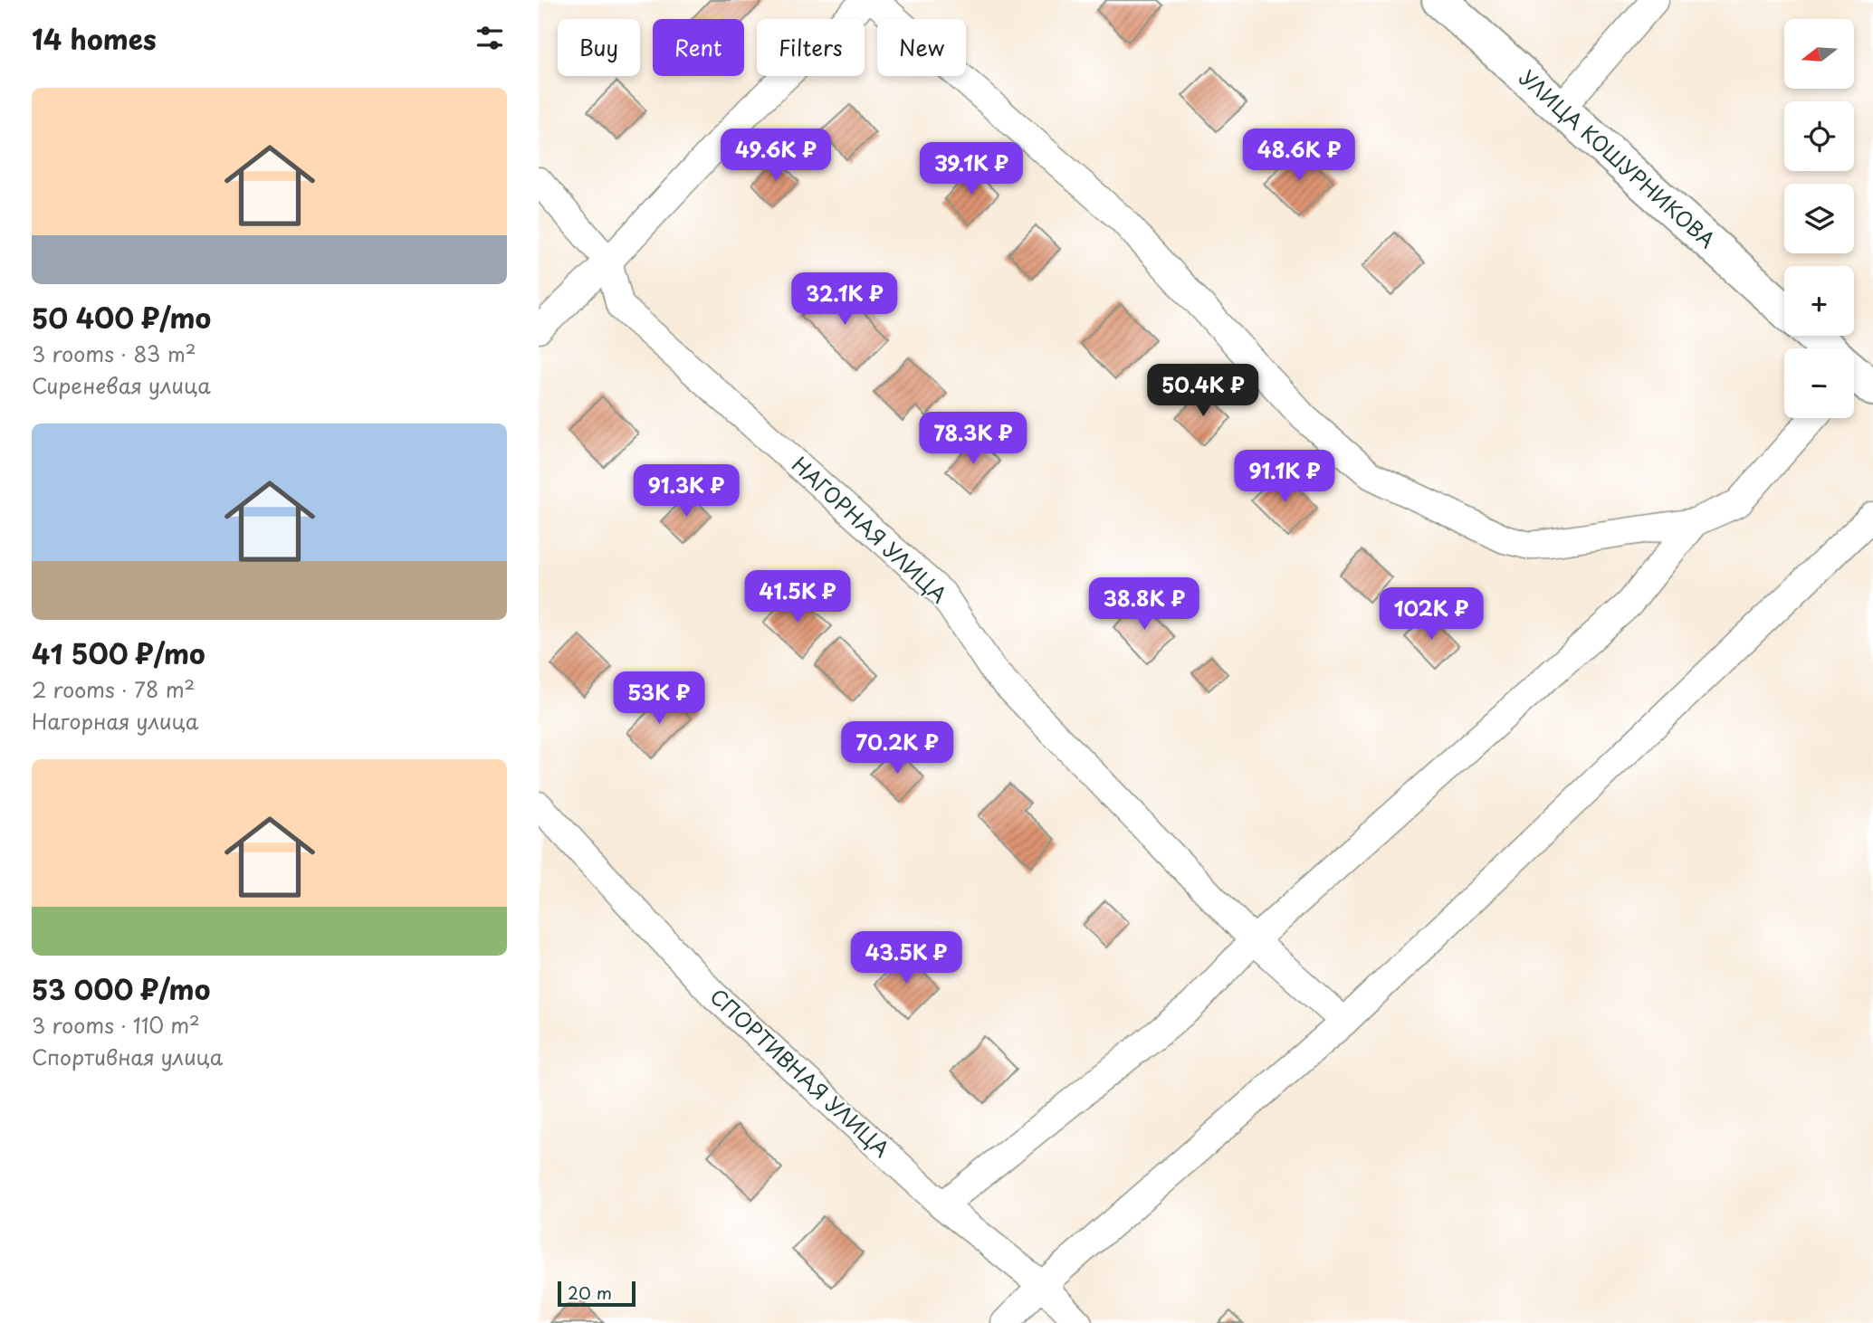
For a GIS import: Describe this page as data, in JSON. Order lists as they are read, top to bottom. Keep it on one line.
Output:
{"streets":{"main road":["УЛИЦА КОШУРНИКОВА"],"street":["НАГОРНАЯ УЛИЦА","СПОРТИВНАЯ УЛИЦА"]},"scale_bar":"20 m","north":"left","page":{"heading":"14 homes","map_buttons":["+","−"],"chip":["Buy","Rent","Filters","New"],"list":[{"name":"50 400 ₽/mo","note":"3 rooms · 83 m² · Сиреневая улица"},{"name":"41 500 ₽/mo","note":"2 rooms · 78 m² · Нагорная улица"},{"name":"53 000 ₽/mo","note":"3 rooms · 110 m² · Спортивная улица"}],"price":["49.6K ₽","48.6K ₽","39.1K ₽","32.1K ₽","50.4K ₽","78.3K ₽","91.1K ₽","91.3K ₽","41.5K ₽","38.8K ₽","102K ₽","53K ₽","70.2K ₽","43.5K ₽"],"scale":"20 m"}}
